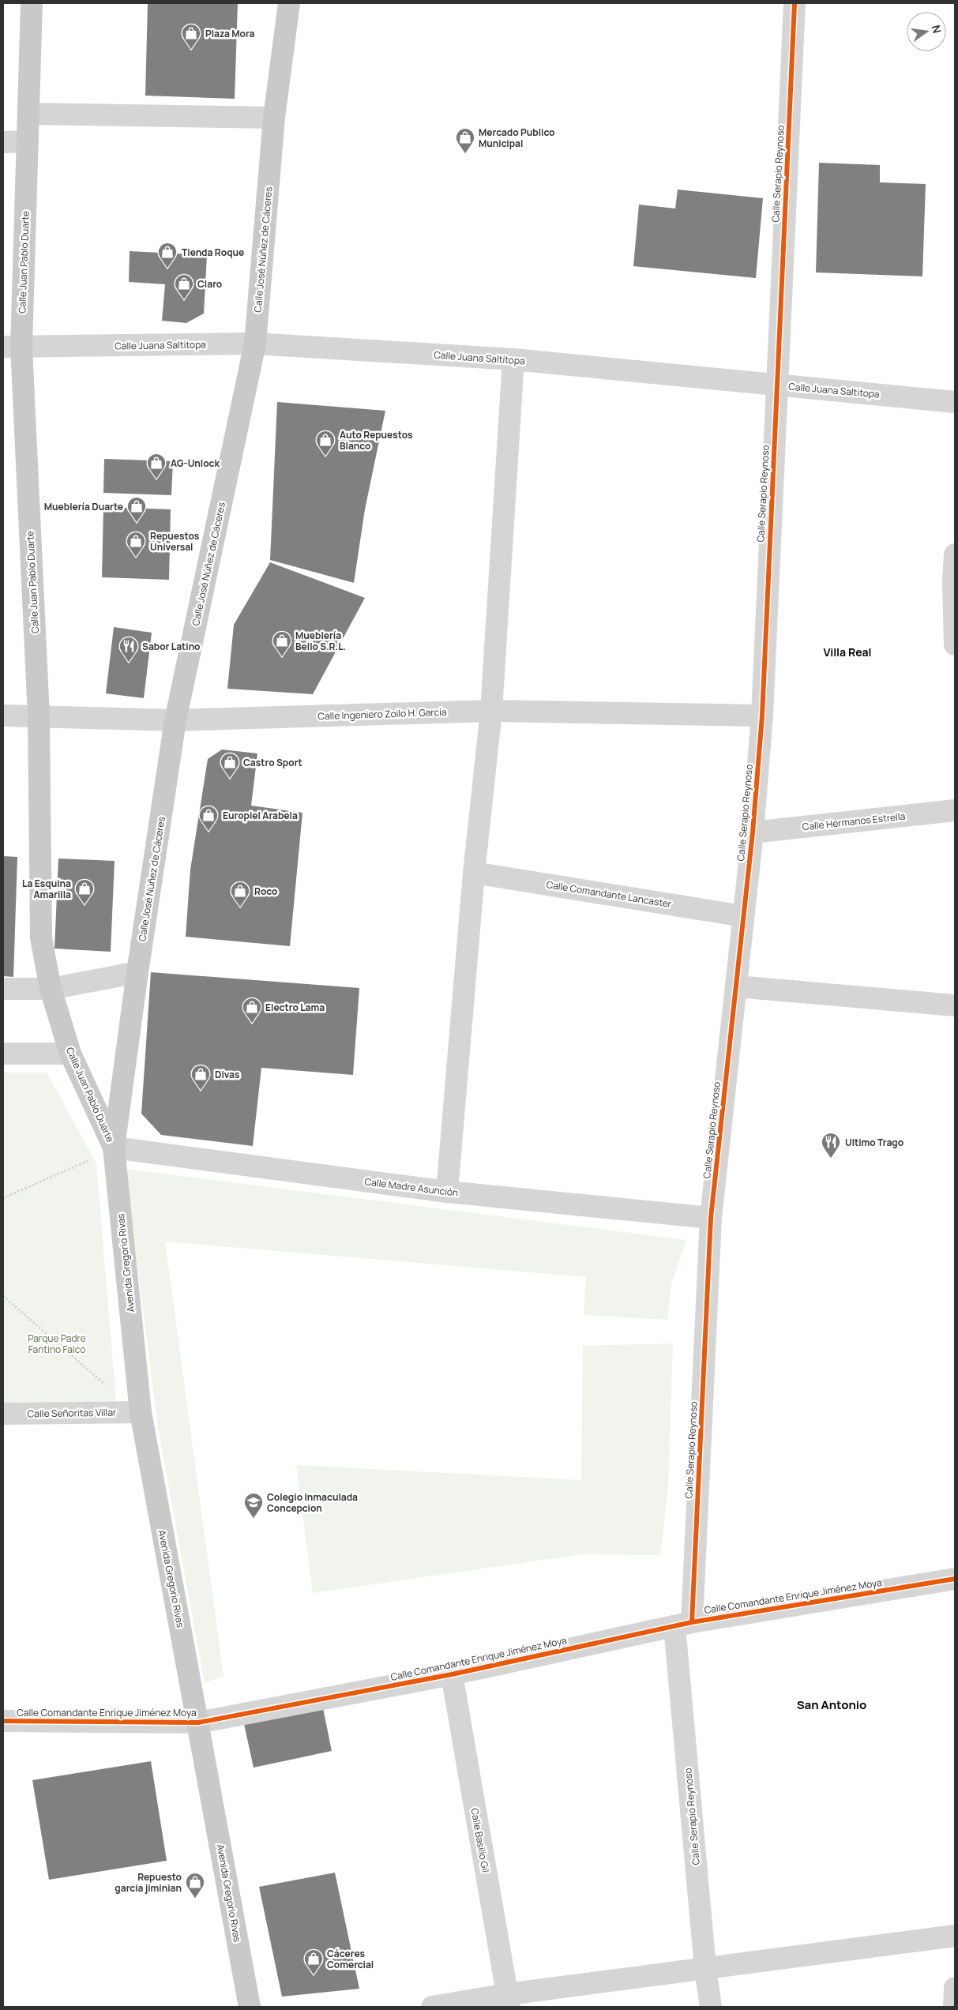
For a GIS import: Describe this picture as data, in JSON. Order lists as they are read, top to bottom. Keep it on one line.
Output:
{"streets":{"main road":["Calle José Núñez de Cáceres","Calle Juan Pablo Duarte","Avenida Gregorio Rivas"],"street":["Calle Serapio Reynoso","Calle Juana Saltitopa","Calle Ingeniero Zoilo H. García","Calle Hermanos Estrella","Calle Comandante Lancaster","Calle Madre Asunción","Calle Señoritas Villar","Calle Comandante Enrique Jiménez Moya","Calle Basilio Gil"]},"crossings":[["Calle Serapio Reynoso","Calle Juana Saltitopa"],["Calle Serapio Reynoso","Calle Ingeniero Zoilo H. García"],["Calle Serapio Reynoso","Calle Hermanos Estrella"],["Calle Serapio Reynoso","Calle Comandante Lancaster"],["Calle Serapio Reynoso","Calle Madre Asunción"],["Calle Serapio Reynoso","Calle Comandante Enrique Jiménez Moya"],["Calle José Núñez de Cáceres","Calle Juan Pablo Duarte"],["Calle José Núñez de Cáceres","Calle Juana Saltitopa"],["Calle José Núñez de Cáceres","Calle Ingeniero Zoilo H. García"],["Calle José Núñez de Cáceres","Calle Madre Asunción"],["Calle José Núñez de Cáceres","Avenida Gregorio Rivas"],["Calle Juan Pablo Duarte","Calle Juana Saltitopa"],["Calle Juan Pablo Duarte","Calle Ingeniero Zoilo H. García"],["Calle Juan Pablo Duarte","Calle Madre Asunción"],["Calle Juan Pablo Duarte","Avenida Gregorio Rivas"],["Calle Madre Asunción","Avenida Gregorio Rivas"],["Avenida Gregorio Rivas","Calle Señoritas Villar"],["Avenida Gregorio Rivas","Calle Comandante Enrique Jiménez Moya"],["Calle Comandante Enrique Jiménez Moya","Calle Basilio Gil"]],"districts":["Villa Real","San Antonio"],"parks":["Parque Padre Fantino Falco"],"places":{"shop":["Plaza Mora","Mercado Publico Municipal","Tienda Roque","Claro","Auto Repuestos Blanco","AG-Unlock","Mueblería Duarte","Repuestos Universal","Mueblería Bello S.R.L.","Castro Sport","Europiel Arabela","La Esquina Amarilla","Roco","Electro Lama","Divas","Repuesto garcia jiminian","Cáceres Comercial"],"restaurant":["Sabor Latino","Ultimo Trago"],"school or university":["Colegio Inmaculada Concepcion"]},"north":"right"}
